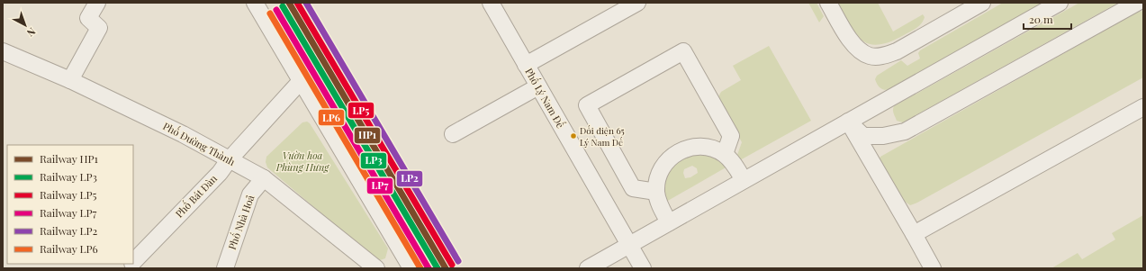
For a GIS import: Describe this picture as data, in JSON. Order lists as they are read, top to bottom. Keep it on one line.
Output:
{"streets":{"street":["Phố Lý Nam Đế","Phố Đường Thành","Phố Bát Đàn","Phố Nhà Hoả"]},"crossings":[["Phố Đường Thành","Phố Bát Đàn"],["Phố Đường Thành","Phố Nhà Hoả"]],"parks":["Vườn hoa Phùng Hưng"],"places":["Đối diện 65 Lý Nam Đế"],"lines":["rail line HP1","rail line LP5","rail line LP2","rail line LP3","rail line LP7","rail line LP6"],"legend":["Railway HP1","Railway LP3","Railway LP5","Railway LP7","Railway LP2","Railway LP6"],"scale_bar":"20 m","north":"bottom right"}
